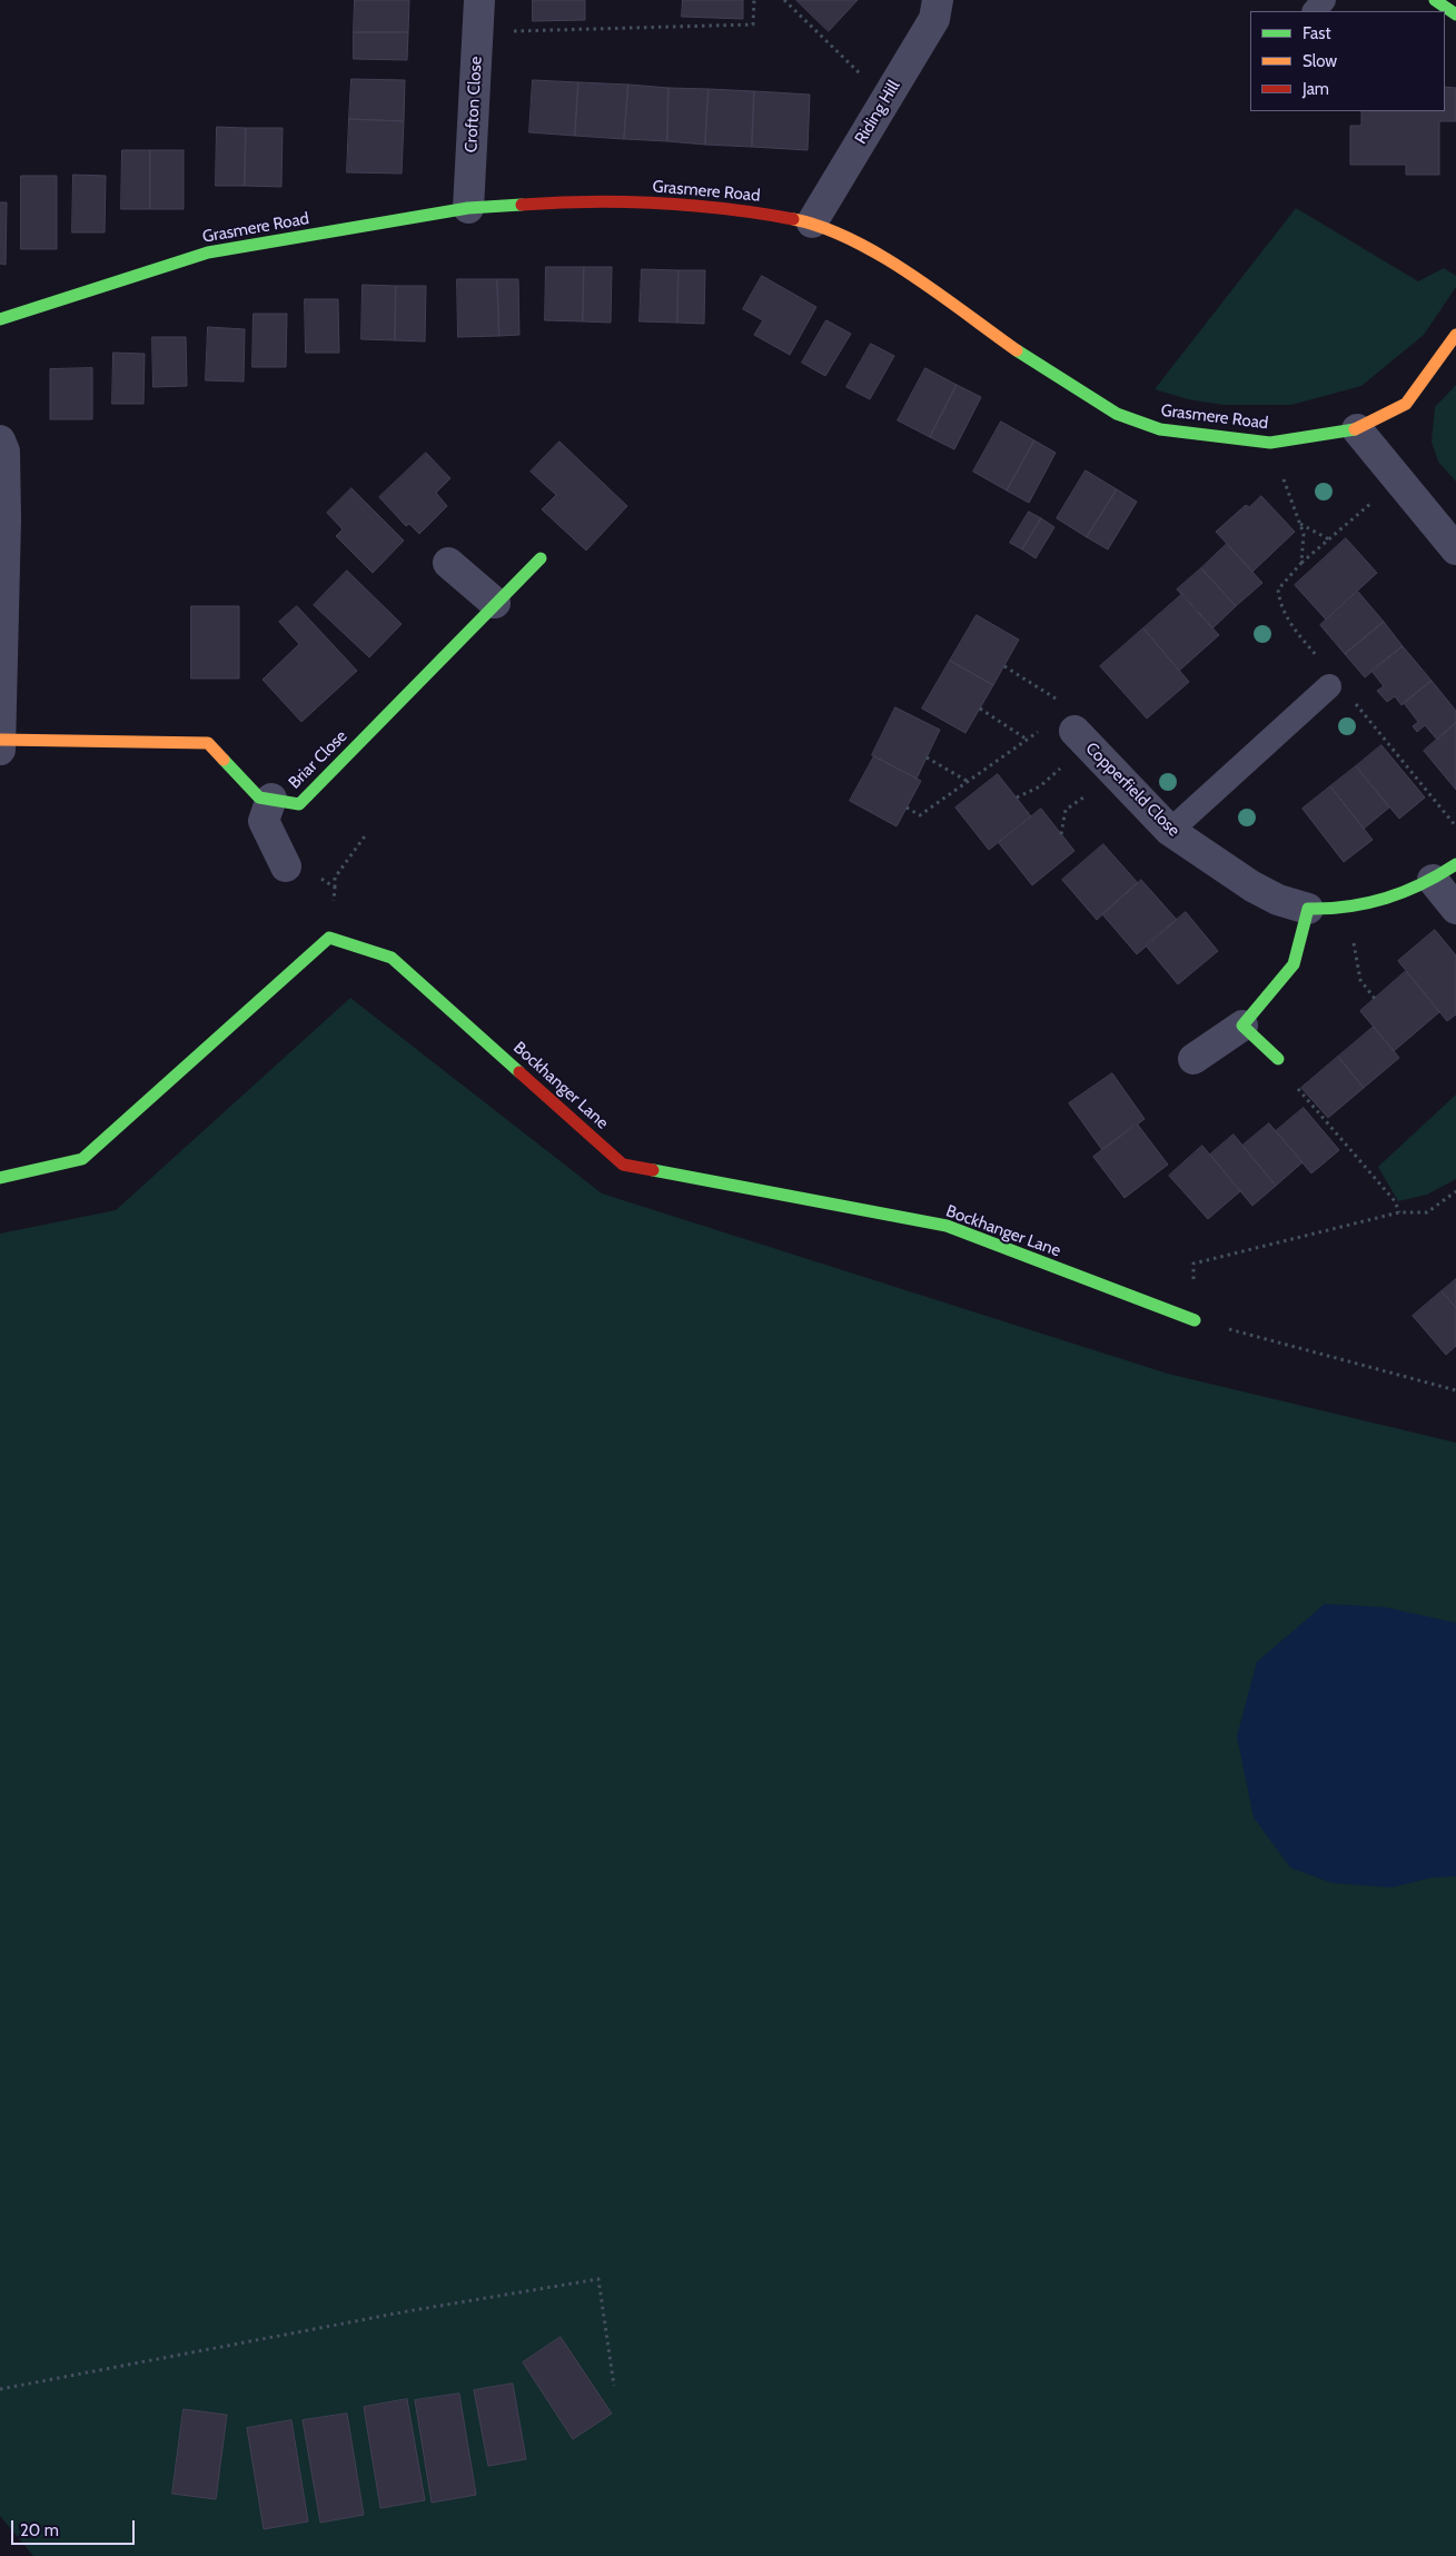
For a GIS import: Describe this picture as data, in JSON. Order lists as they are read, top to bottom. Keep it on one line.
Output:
{"streets":{"street":["Crofton Close","Riding Hill","Grasmere Road","Briar Close","Copperfield Close","Bockhanger Lane"]},"crossings":[["Crofton Close","Grasmere Road"],["Riding Hill","Grasmere Road"]],"legend":["Fast","Slow","Jam"],"scale_bar":"20 m"}
